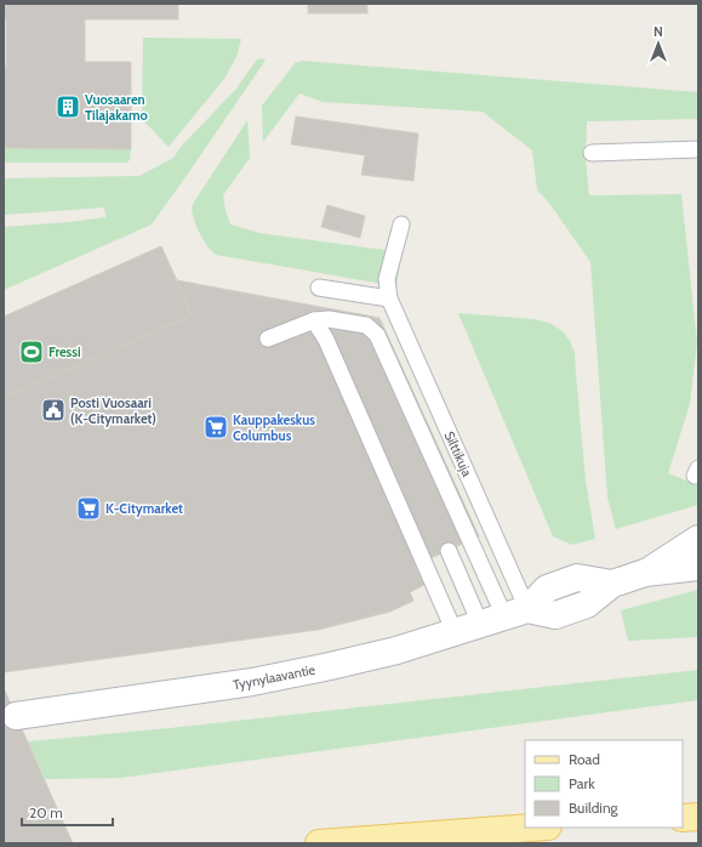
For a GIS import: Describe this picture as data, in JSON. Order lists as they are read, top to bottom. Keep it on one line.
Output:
{"streets":{"street":["Tyynylaavantie"],"lane":["Silttikuja"]},"crossings":[["Silttikuja","Tyynylaavantie"]],"places":{"building":["Vuosaaren Tilajakamo"],"sports":["Fressi"],"public building":["Posti Vuosaari (K-Citymarket)"],"supermarket":["Kauppakeskus Columbus","K-Citymarket"]},"legend":["Road","Park","Building"],"scale_bar":"20 m","north":"top"}
